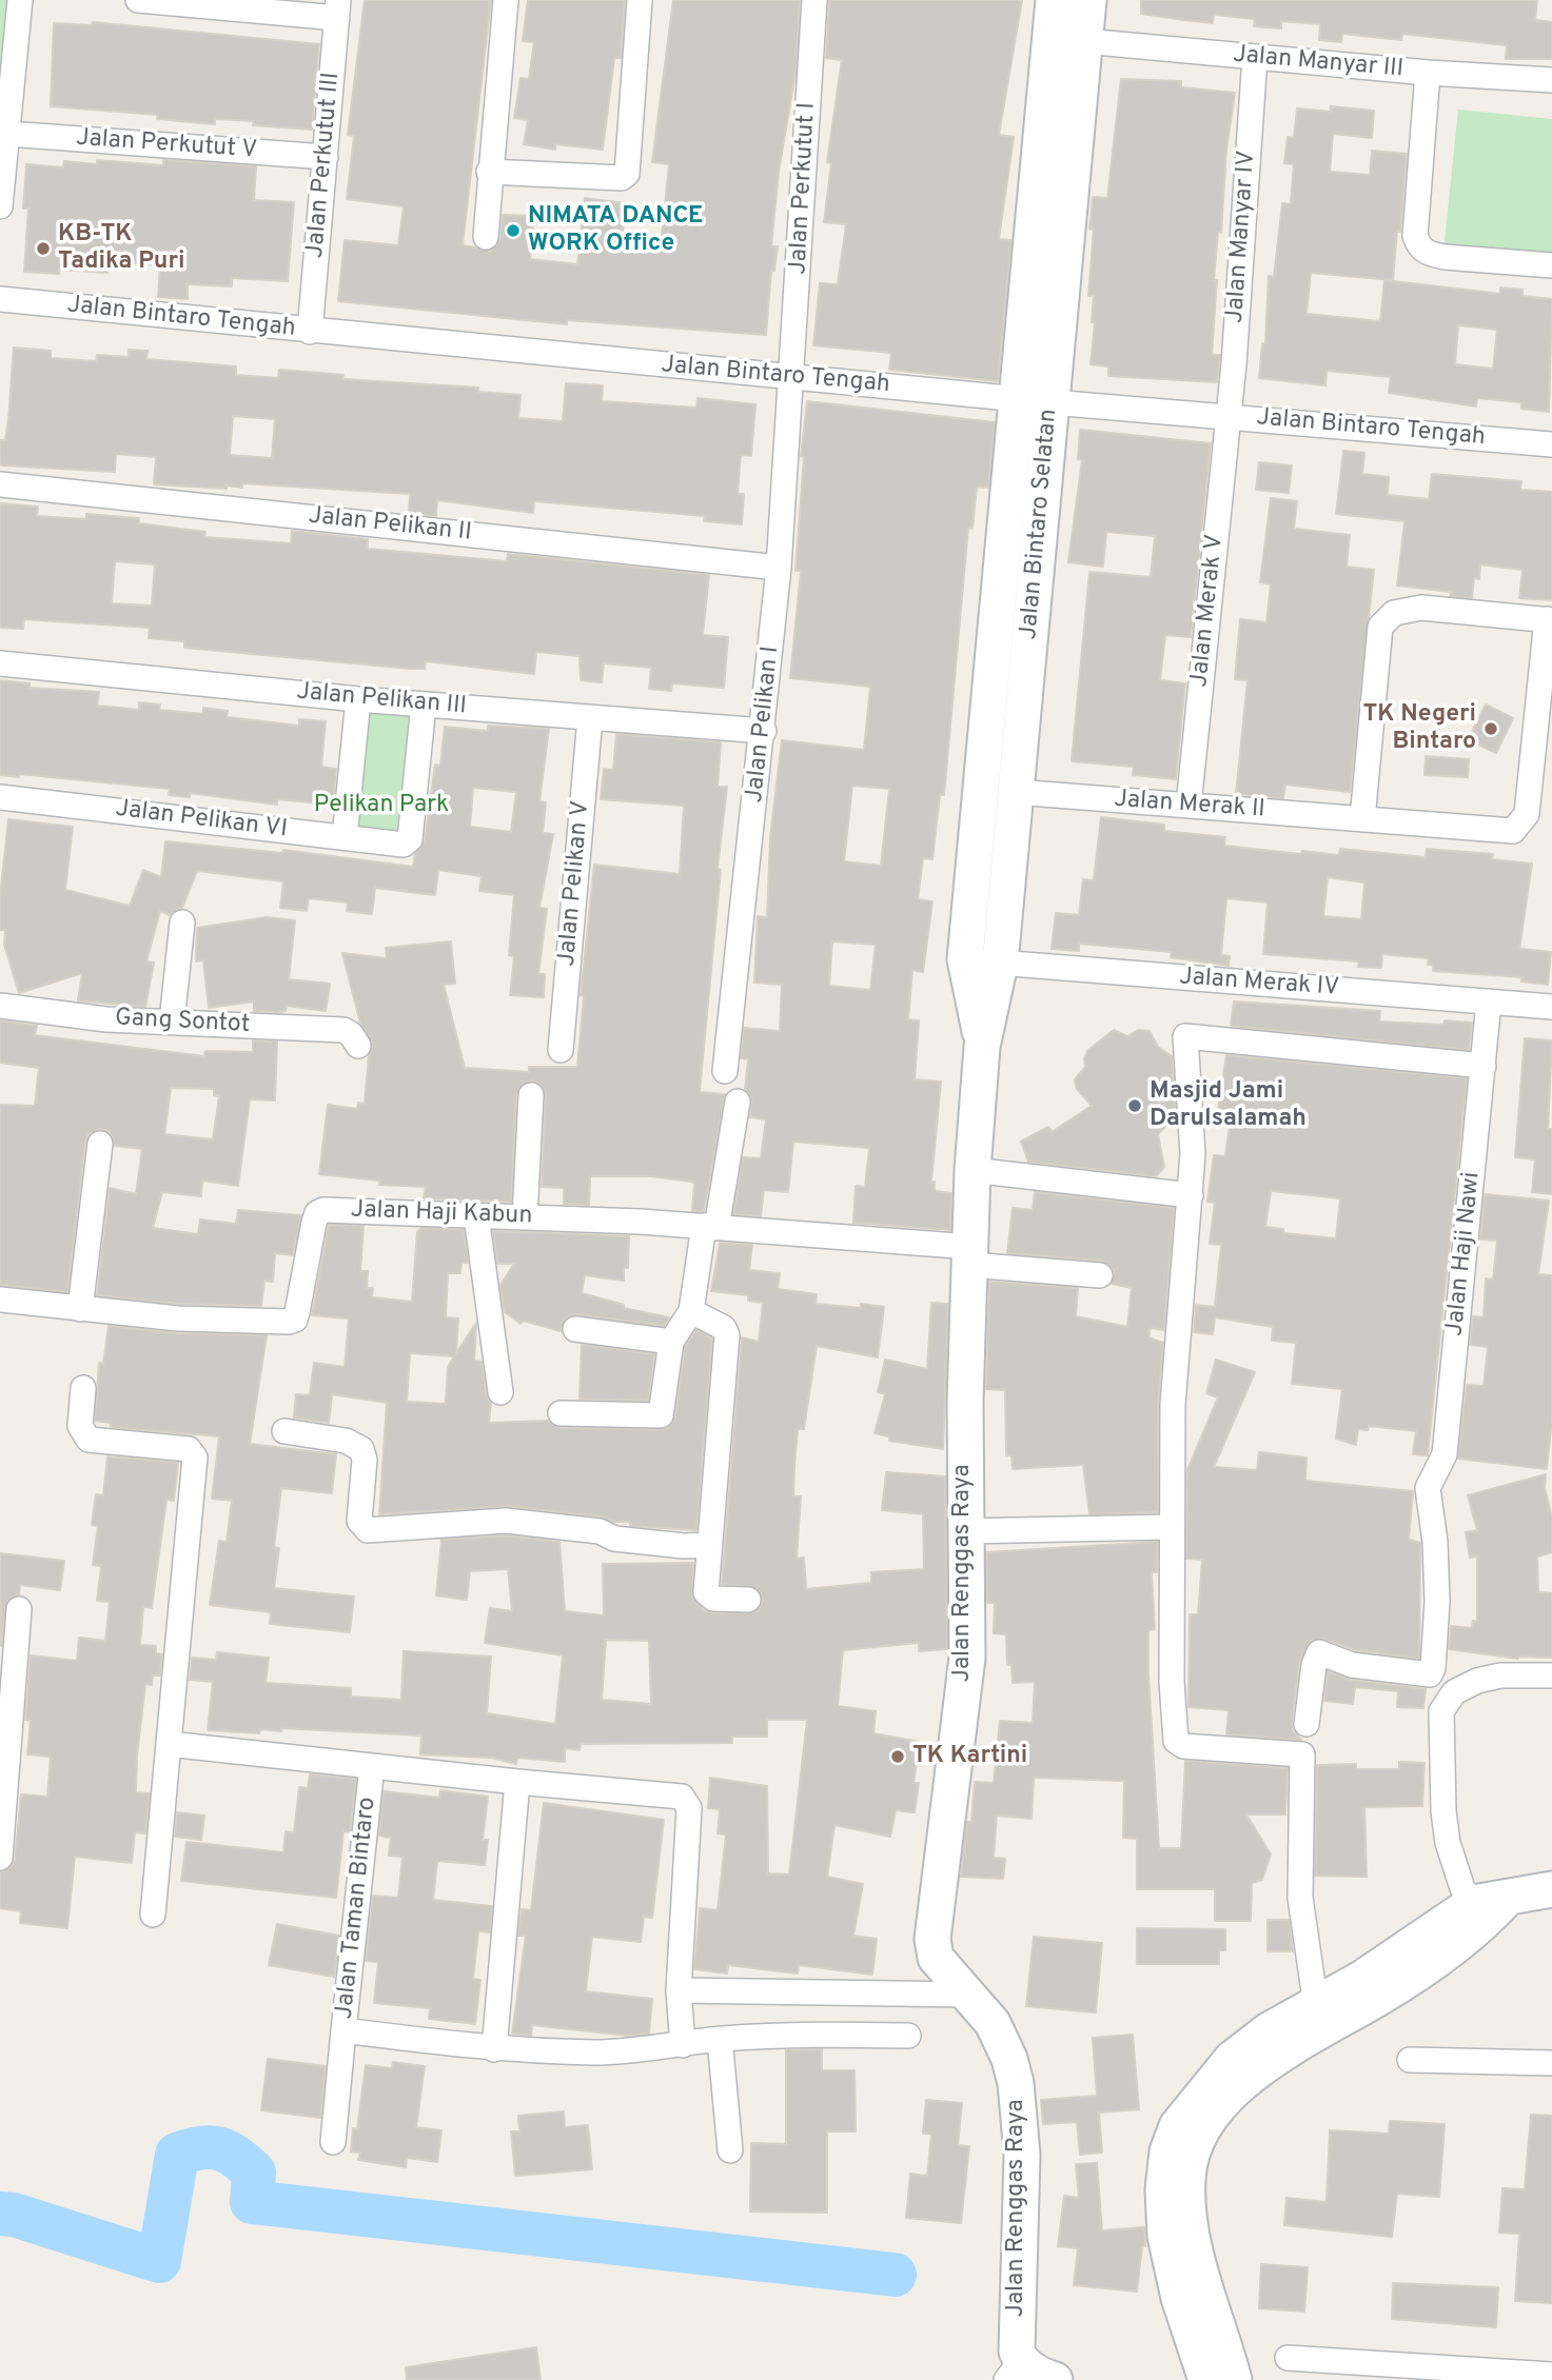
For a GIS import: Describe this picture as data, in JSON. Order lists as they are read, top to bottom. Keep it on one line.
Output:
{"streets":{"street":["Jalan Manyar III","Jalan Perkutut V","Jalan Perkutut III","Jalan Perkutut I","Jalan Manyar IV","Jalan Bintaro Tengah","Jalan Bintaro Selatan","Jalan Pelikan II","Jalan Merak V","Jalan Pelikan III","Jalan Pelikan I","Jalan Merak II","Jalan Pelikan VI","Jalan Pelikan V","Jalan Merak IV","Gang Sontot","Jalan Haji Kabun","Jalan Haji Nawi","Jalan Renggas Raya","Jalan Taman Bintaro"]},"crossings":[["Jalan Manyar III","Jalan Manyar IV"],["Jalan Manyar III","Jalan Bintaro Selatan"],["Jalan Perkutut V","Jalan Perkutut III"],["Jalan Perkutut III","Jalan Bintaro Tengah"],["Jalan Perkutut I","Jalan Bintaro Tengah"],["Jalan Perkutut I","Jalan Pelikan I"],["Jalan Manyar IV","Jalan Bintaro Tengah"],["Jalan Manyar IV","Jalan Merak V"],["Jalan Bintaro Tengah","Jalan Bintaro Selatan"],["Jalan Bintaro Tengah","Jalan Merak V"],["Jalan Bintaro Tengah","Jalan Pelikan I"],["Jalan Bintaro Selatan","Jalan Merak II"],["Jalan Bintaro Selatan","Jalan Merak IV"],["Jalan Bintaro Selatan","Jalan Haji Kabun"],["Jalan Bintaro Selatan","Jalan Renggas Raya"],["Jalan Pelikan II","Jalan Pelikan I"],["Jalan Merak V","Jalan Merak II"],["Jalan Pelikan III","Jalan Pelikan I"],["Jalan Pelikan III","Jalan Pelikan VI"],["Jalan Pelikan III","Jalan Pelikan V"],["Jalan Merak IV","Jalan Haji Nawi"],["Jalan Haji Kabun","Jalan Renggas Raya"]],"parks":["Pelikan Park"],"places":["NIMATA DANCE WORK Office","KB-TK Tadika Puri","TK Negeri Bintaro","Masjid Jami Darulsalamah","TK Kartini"]}
